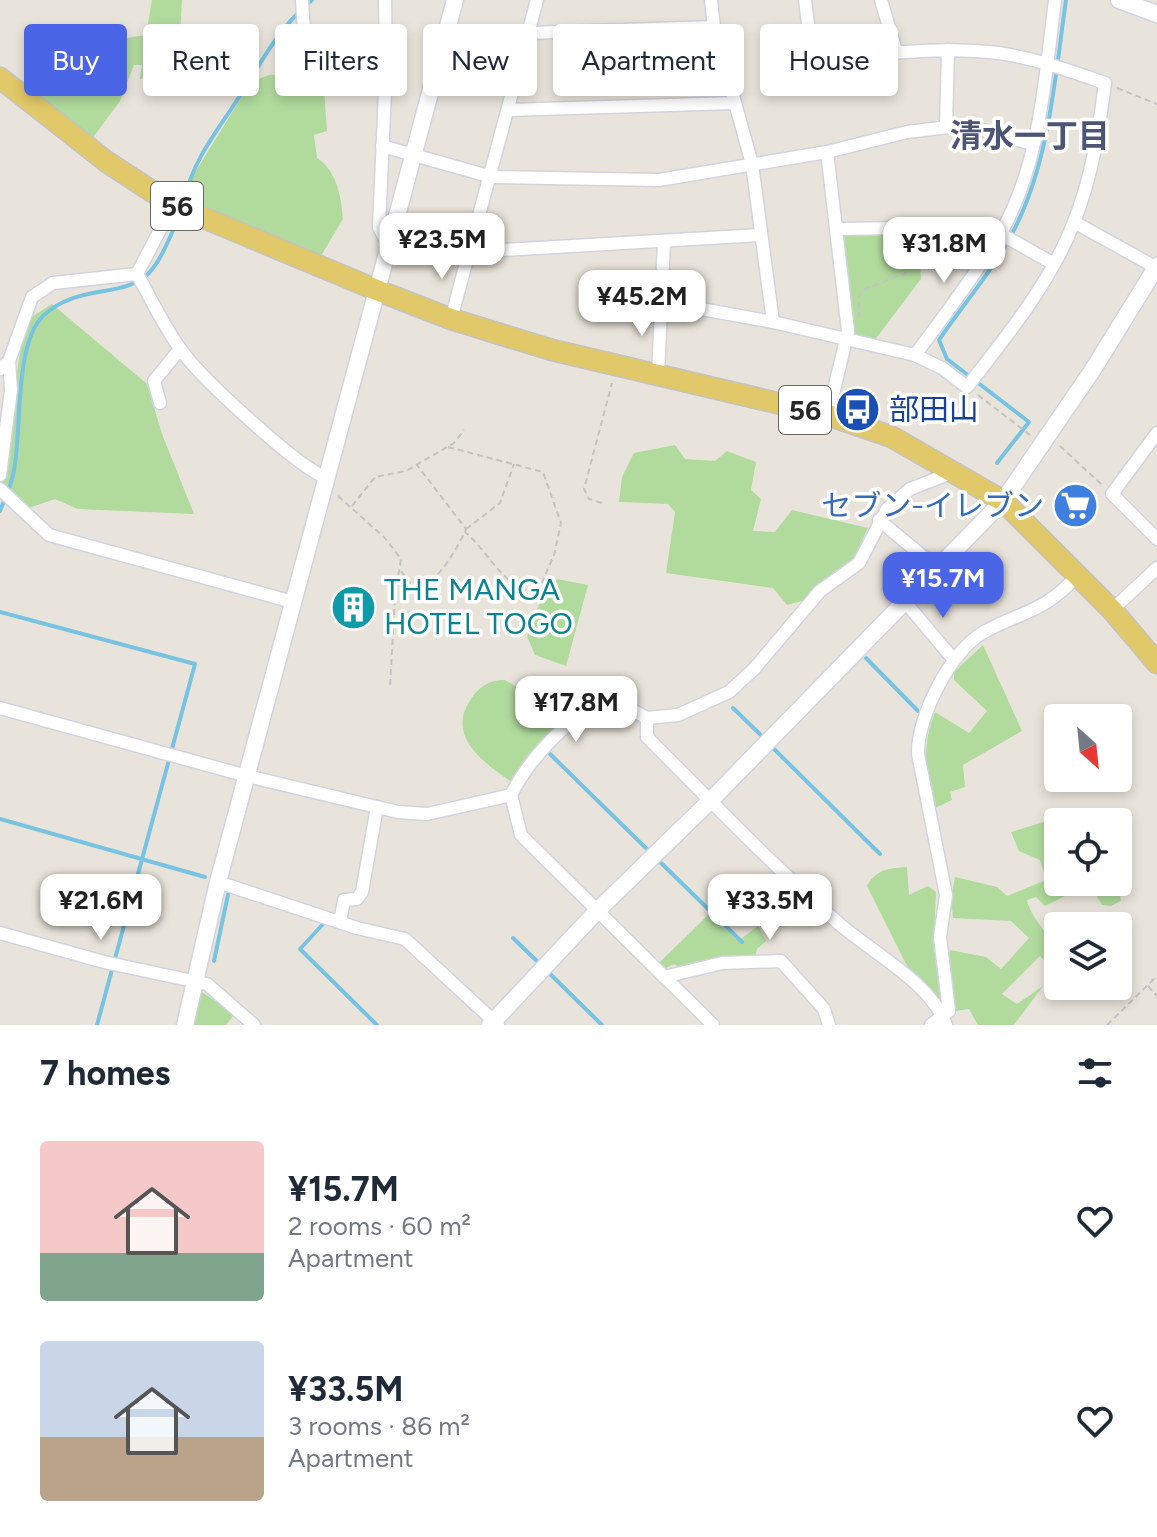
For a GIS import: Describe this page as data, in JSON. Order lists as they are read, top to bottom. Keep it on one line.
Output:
{"streets":{"main road":["56"]},"districts":["清水一丁目"],"places":{"bus stop":["部田山"],"supermarket":["セブン-イレブン"],"building":["THE MANGA HOTEL TOGO"]},"north":"bottom right","page":{"chip":["Buy","Rent","Filters","New","Apartment","House"],"price":["¥23.5M","¥31.8M","¥45.2M","¥15.7M","¥17.8M","¥21.6M","¥33.5M"],"heading":"7 homes","list":[{"name":"¥15.7M","note":"2 rooms · 60 m² · Apartment"},{"name":"¥33.5M","note":"3 rooms · 86 m² · Apartment"}]}}
